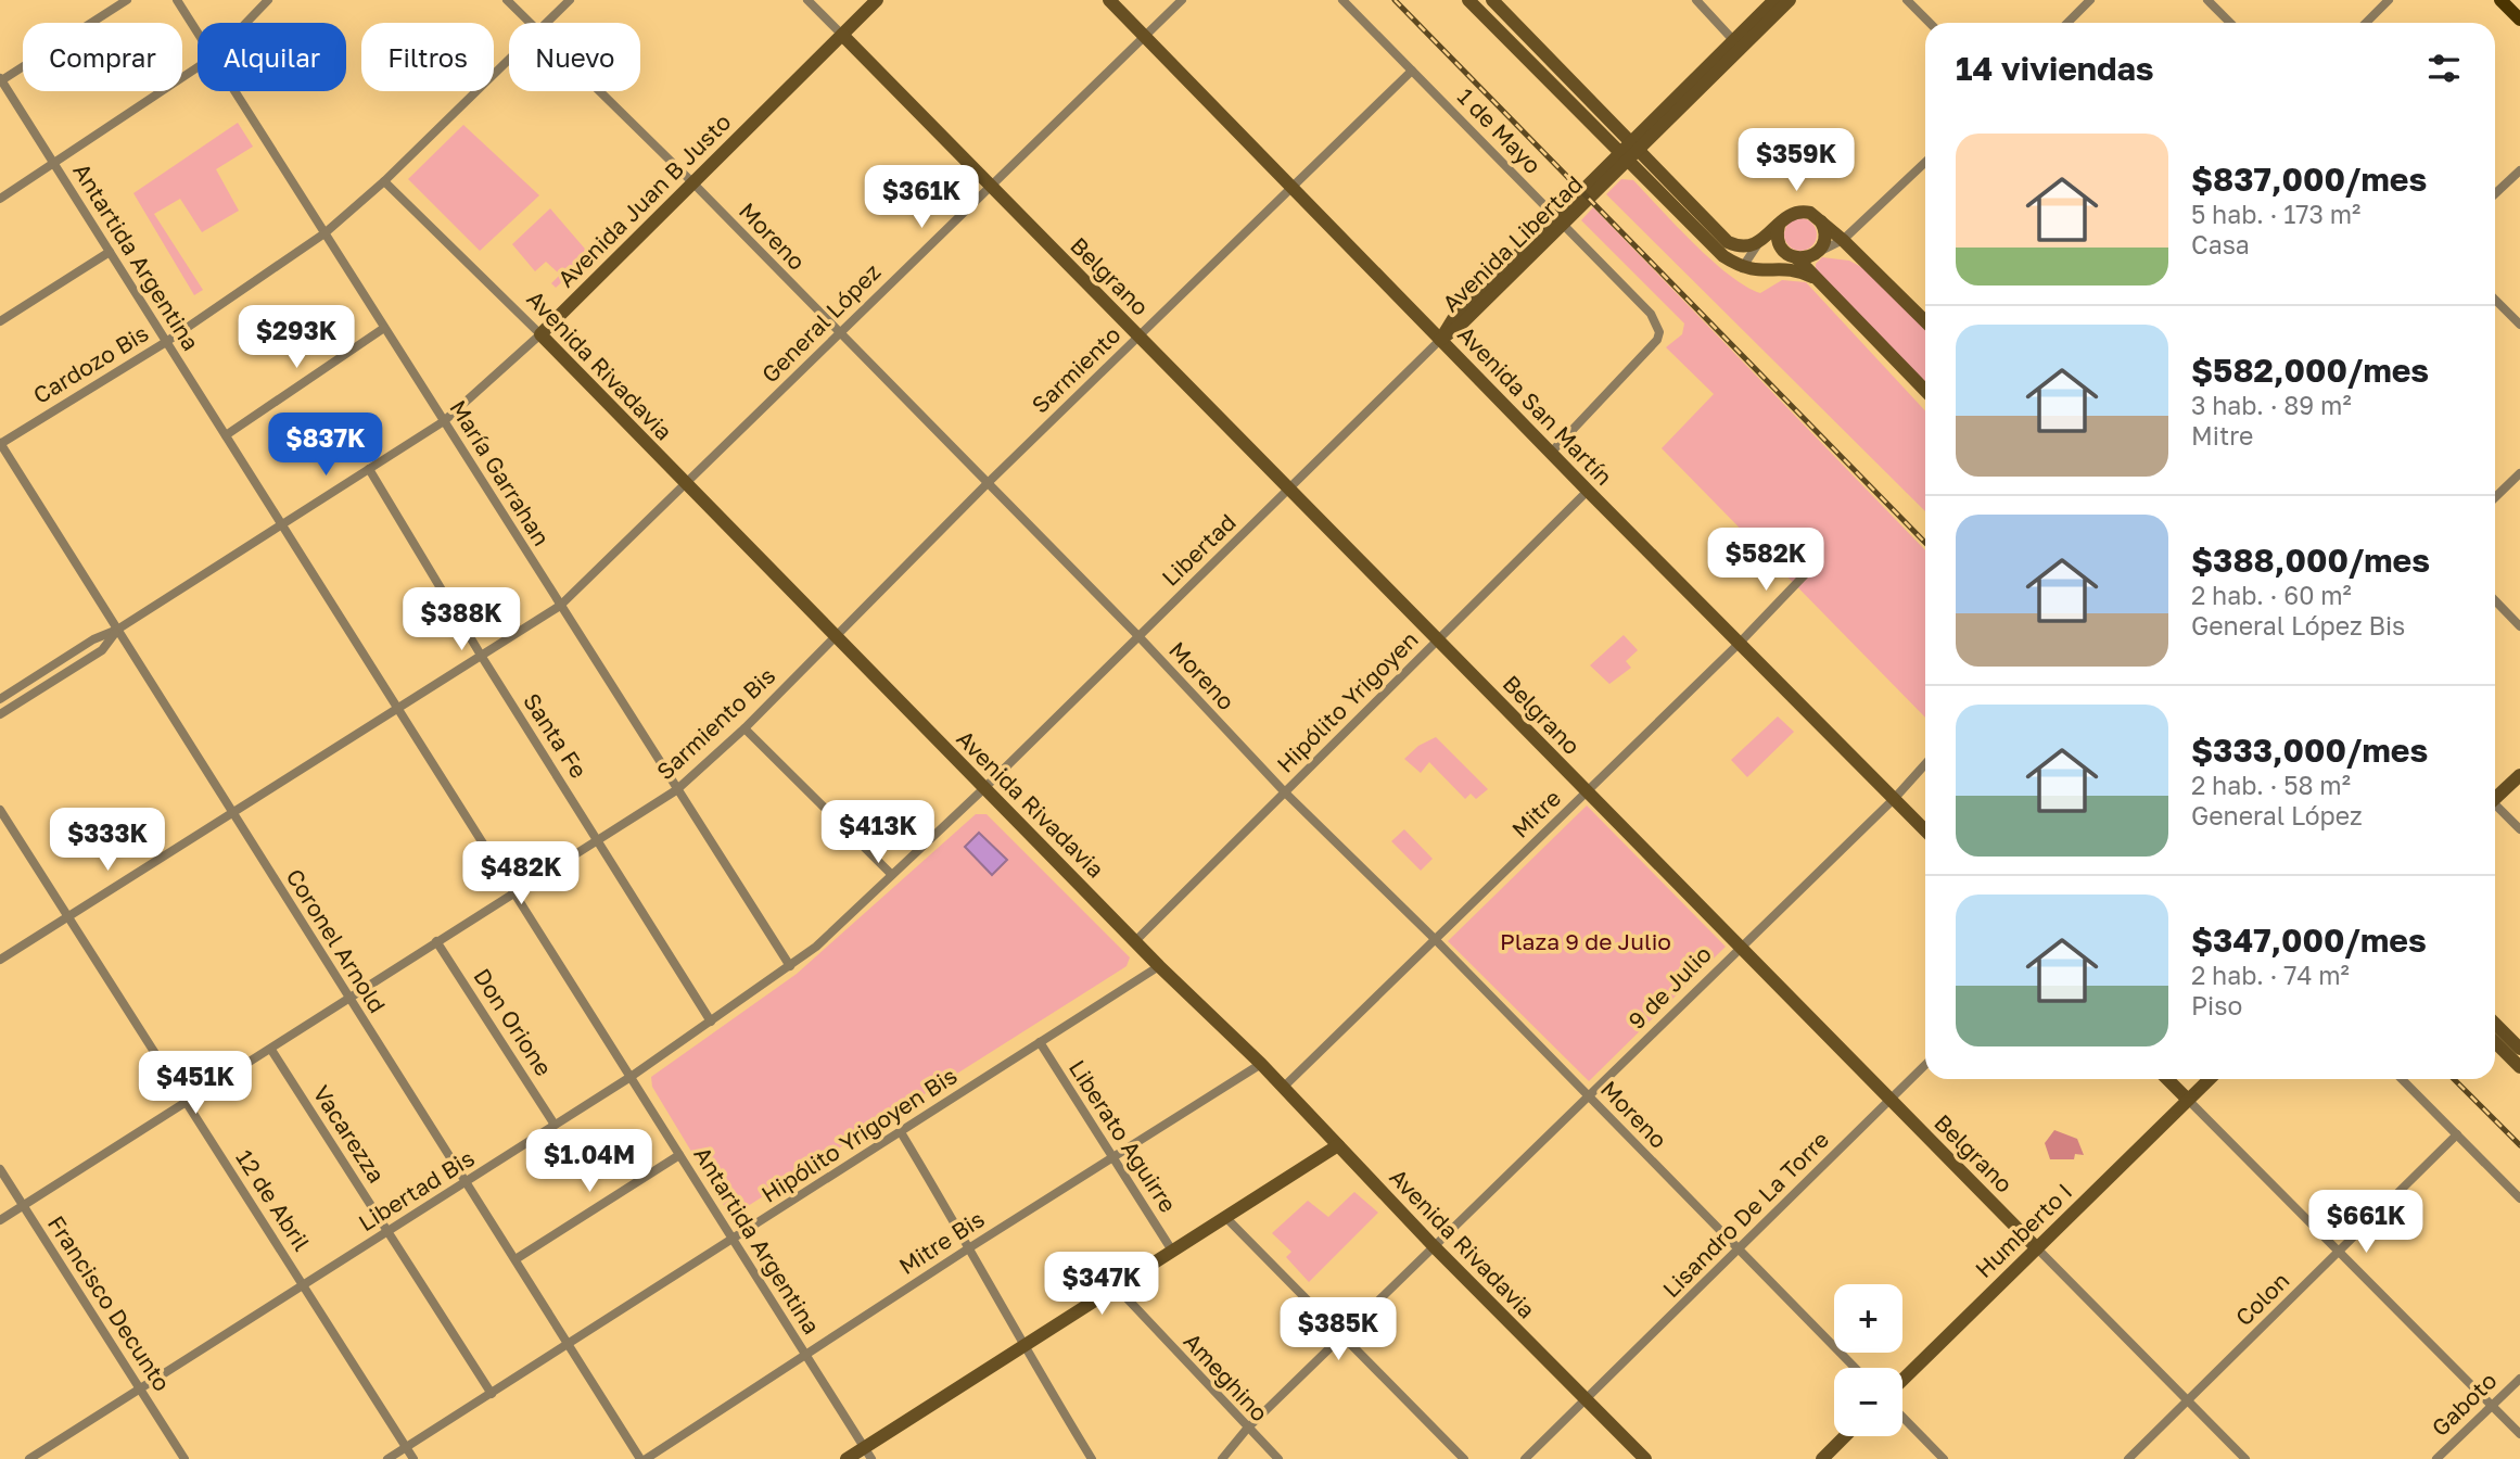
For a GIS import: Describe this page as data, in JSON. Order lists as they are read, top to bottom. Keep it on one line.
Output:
{"streets":{"main road":["Avenida Juan B Justo","Avenida Libertad","Belgrano","Avenida Rivadavia","Avenida San Martín","Humberto I"],"street":["1 de Mayo","Moreno","Antartida Argentina","General López","Cardozo Bis","Sarmiento","María Garrahan","Libertad","Hipólito Yrigoyen","Sarmiento Bis","Santa Fe","Mitre","Coronel Arnold","9 de Julio","Don Orione","Vacarezza","Hipólito Yrigoyen Bis","Liberato Aguirre","Libertad Bis","12 de Abril","Lisandro De La Torre","Mitre Bis","Colon","Francisco Decunto","Ameghino","Gaboto"]},"crossings":[["1 de Mayo","Avenida Libertad"],["1 de Mayo","Sarmiento"],["1 de Mayo","Avenida San Martín"],["Avenida Juan B Justo","Moreno"],["Avenida Juan B Justo","Belgrano"],["Avenida Juan B Justo","Avenida Rivadavia"],["Moreno","General López"],["Moreno","Sarmiento"],["Moreno","Libertad"],["Moreno","Hipólito Yrigoyen"],["Moreno","Mitre"],["Moreno","9 de Julio"],["Moreno","Lisandro De La Torre"],["Avenida Libertad","Avenida San Martín"],["Avenida Libertad","Libertad"],["Antartida Argentina","General López"],["Antartida Argentina","Cardozo Bis"],["Antartida Argentina","Sarmiento Bis"],["Antartida Argentina","Hipólito Yrigoyen Bis"],["Antartida Argentina","Libertad Bis"],["Antartida Argentina","Mitre Bis"],["Belgrano","General López"],["Belgrano","Sarmiento"],["Belgrano","Libertad"],["Belgrano","Hipólito Yrigoyen"],["Belgrano","Mitre"],["Belgrano","9 de Julio"],["Belgrano","Lisandro De La Torre"],["Belgrano","Humberto I"],["Belgrano","Colon"],["General López","Avenida Rivadavia"],["General López","Avenida San Martín"],["General López","María Garrahan"],["General López","Santa Fe"],["General López","Coronel Arnold"],["Cardozo Bis","Avenida Rivadavia"],["Cardozo Bis","María Garrahan"],["Cardozo Bis","Coronel Arnold"],["Avenida Rivadavia","Sarmiento"],["Avenida Rivadavia","Libertad"],["Avenida Rivadavia","Hipólito Yrigoyen"],["Avenida Rivadavia","Sarmiento Bis"],["Avenida Rivadavia","Mitre"],["Avenida Rivadavia","9 de Julio"],["Avenida Rivadavia","Hipólito Yrigoyen Bis"],["Avenida Rivadavia","Libertad Bis"],["Avenida Rivadavia","Lisandro De La Torre"],["Avenida Rivadavia","Mitre Bis"],["Sarmiento","Avenida San Martín"],["Sarmiento","Sarmiento Bis"],["Avenida San Martín","Libertad"],["Avenida San Martín","Hipólito Yrigoyen"],["Avenida San Martín","Mitre"],["Avenida San Martín","9 de Julio"],["María Garrahan","Sarmiento Bis"],["María Garrahan","Libertad Bis"],["Libertad","Libertad Bis"],["Sarmiento Bis","Santa Fe"],["Sarmiento Bis","Coronel Arnold"],["Sarmiento Bis","Don Orione"],["Sarmiento Bis","Vacarezza"],["Sarmiento Bis","12 de Abril"],["Sarmiento Bis","Francisco Decunto"],["Santa Fe","Libertad Bis"],["Coronel Arnold","Hipólito Yrigoyen Bis"],["Coronel Arnold","Libertad Bis"],["Coronel Arnold","Mitre Bis"],["9 de Julio","Ameghino"],["Don Orione","Libertad Bis"],["Vacarezza","Hipólito Yrigoyen Bis"],["Vacarezza","Libertad Bis"],["Hipólito Yrigoyen Bis","Liberato Aguirre"],["Hipólito Yrigoyen Bis","12 de Abril"],["Liberato Aguirre","Mitre Bis"],["Libertad Bis","12 de Abril"],["Libertad Bis","Francisco Decunto"]],"parks":["Plaza 9 de Julio"],"page":{"chip":["Comprar","Alquilar","Filtros","Nuevo"],"heading":"14 viviendas","list":[{"name":"$837,000/mes","note":"5 hab. · 173 m² · Casa"},{"name":"$582,000/mes","note":"3 hab. · 89 m² · Mitre"},{"name":"$388,000/mes","note":"2 hab. · 60 m² · General López Bis"},{"name":"$333,000/mes","note":"2 hab. · 58 m² · General López"},{"name":"$347,000/mes","note":"2 hab. · 74 m² · Piso"}],"price":["$359K","$361K","$293K","$837K","$582K","$388K","$413K","$333K","$482K","$451K","$1.04M","$661K","$347K","$385K"],"map_buttons":["+","−"]}}
